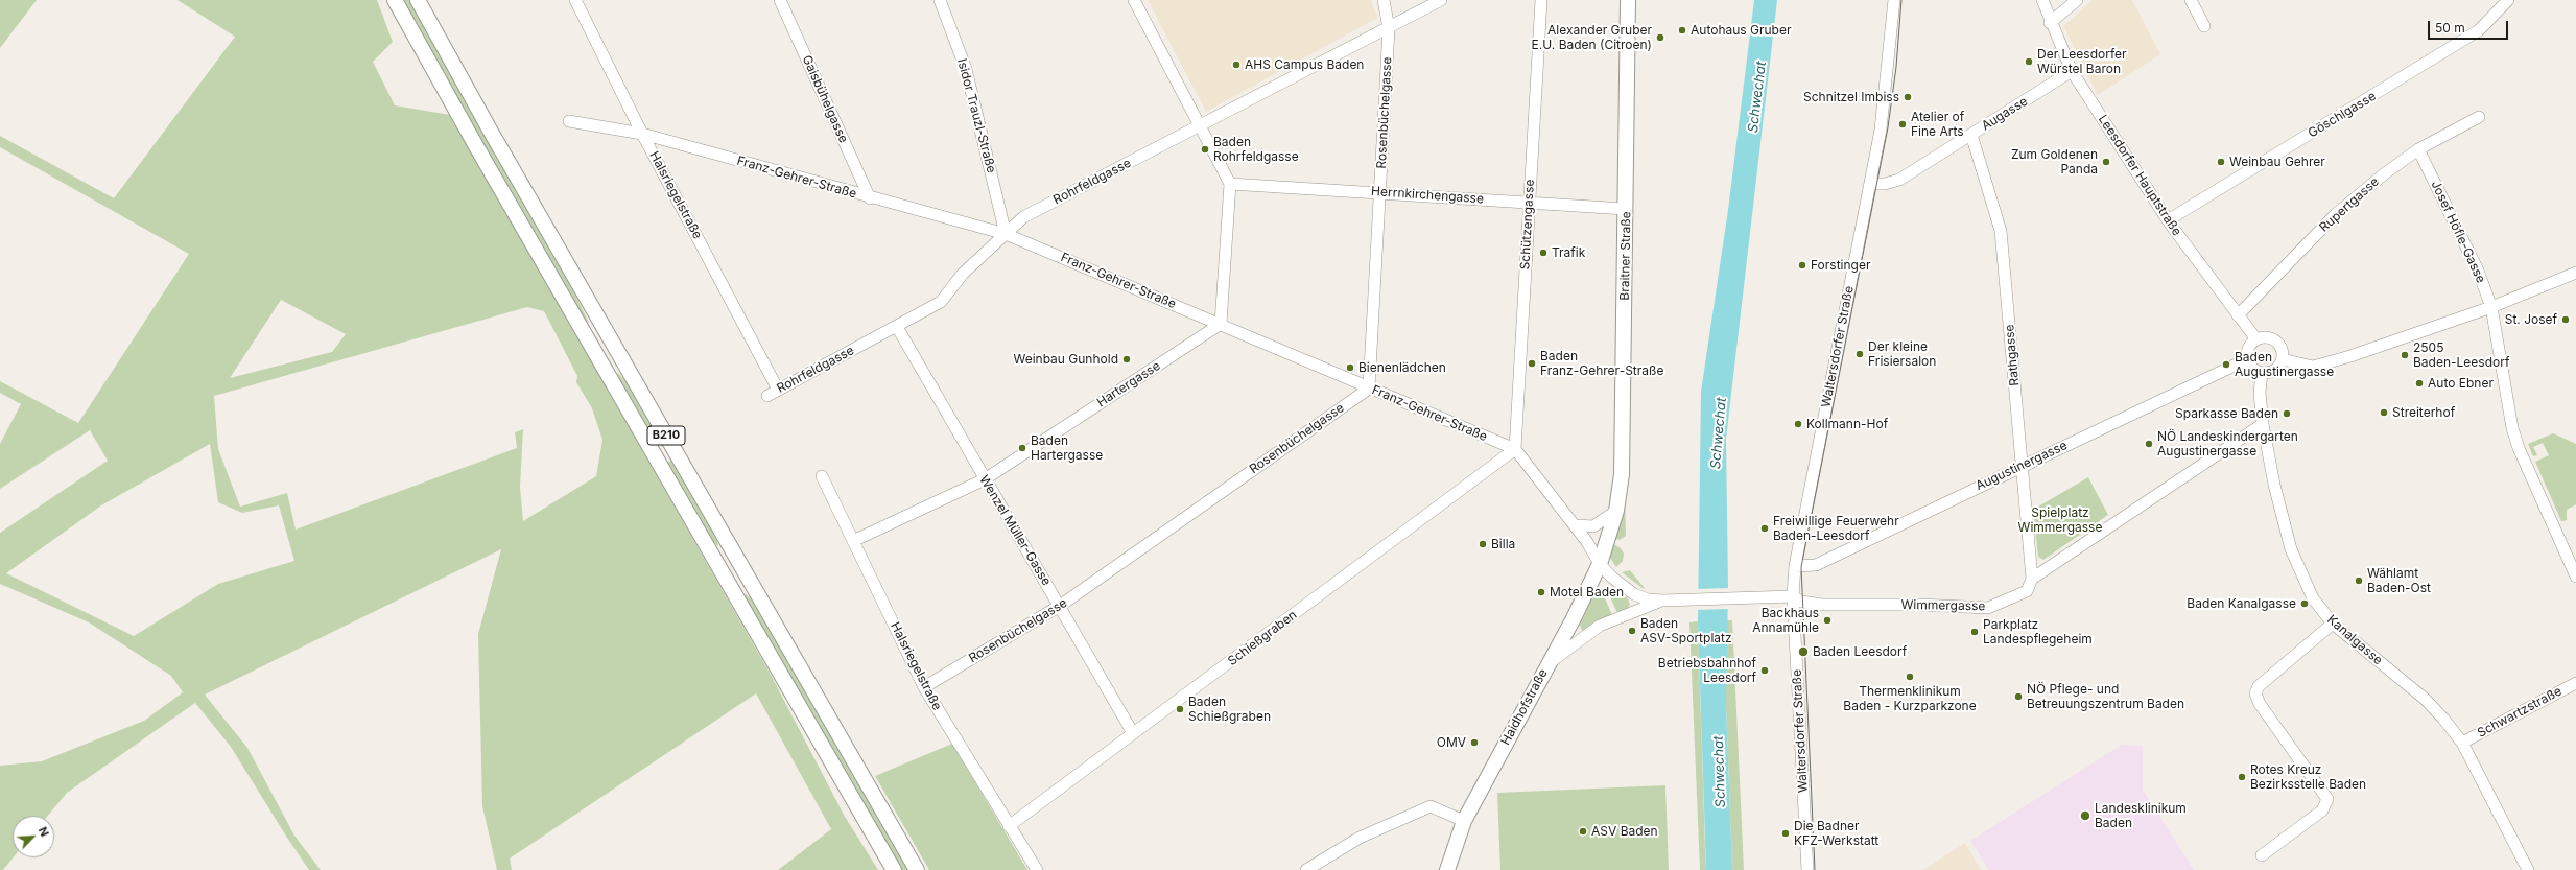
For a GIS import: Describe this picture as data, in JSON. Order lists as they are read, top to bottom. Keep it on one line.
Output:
{"streets":{"main road":["Braitner Straße","B210","Haidhofstraße"],"street":["Gaisbühelgasse","Rosenbüchelgasse","Augasse","Göschlgasse","Isidor Trauzl-Straße","Leesdorfer Hauptstraße","Franz-Gehrer-Straße","Rohrfeldgasse","Halsriegelstraße","Herrnkirchengasse","Rupertgasse","Schützengasse","Josef Höfle-Gasse","Waltersdorfer Straße","Rathgasse","Hartergasse","Augustinergasse","Wenzel Müller-Gasse","Wimmergasse","Schießgraben","Kanalgasse","Schwartzstraße"]},"crossings":[["Gaisbühelgasse","Franz-Gehrer-Straße"],["Rosenbüchelgasse","Franz-Gehrer-Straße"],["Rosenbüchelgasse","Rohrfeldgasse"],["Rosenbüchelgasse","Halsriegelstraße"],["Rosenbüchelgasse","Herrnkirchengasse"],["Rosenbüchelgasse","Wenzel Müller-Gasse"],["Augasse","Leesdorfer Hauptstraße"],["Augasse","Waltersdorfer Straße"],["Augasse","Rathgasse"],["Göschlgasse","Leesdorfer Hauptstraße"],["Isidor Trauzl-Straße","Franz-Gehrer-Straße"],["Isidor Trauzl-Straße","Rohrfeldgasse"],["Leesdorfer Hauptstraße","Rupertgasse"],["Leesdorfer Hauptstraße","Augustinergasse"],["Leesdorfer Hauptstraße","Kanalgasse"],["Franz-Gehrer-Straße","Rohrfeldgasse"],["Franz-Gehrer-Straße","Halsriegelstraße"],["Franz-Gehrer-Straße","Schützengasse"],["Franz-Gehrer-Straße","Braitner Straße"],["Franz-Gehrer-Straße","Hartergasse"],["Franz-Gehrer-Straße","Schießgraben"],["Franz-Gehrer-Straße","Haidhofstraße"],["Rohrfeldgasse","Halsriegelstraße"],["Rohrfeldgasse","Wenzel Müller-Gasse"],["Halsriegelstraße","Hartergasse"],["Halsriegelstraße","Schießgraben"],["Herrnkirchengasse","Schützengasse"],["Herrnkirchengasse","Braitner Straße"],["Rupertgasse","Josef Höfle-Gasse"],["Schützengasse","Schießgraben"],["Braitner Straße","Haidhofstraße"],["Waltersdorfer Straße","Augustinergasse"],["Waltersdorfer Straße","Wimmergasse"],["Rathgasse","Augustinergasse"],["Rathgasse","Wimmergasse"],["Hartergasse","Wenzel Müller-Gasse"],["Augustinergasse","Kanalgasse"],["Wenzel Müller-Gasse","Schießgraben"],["Wimmergasse","Kanalgasse"],["Kanalgasse","Schwartzstraße"]],"water":["Schwechat"],"parks":["Spielplatz Wimmergasse"],"places":["Autohaus Gruber","Alexander Gruber E.U. Baden (Citroen)","Der Leesdorfer Würstel Baron","AHS Campus Baden","Schnitzel Imbiss","Atelier of Fine Arts","Baden Rohrfeldgasse","Zum Goldenen Panda","Weinbau Gehrer","Trafik","Forstinger","St. Josef","Der kleine Frisiersalon","2505 Baden-Leesdorf","Weinbau Gunhold","Baden Franz-Gehrer-Straße","Baden Augustinergasse","Bienenlädchen","Auto Ebner","Streiterhof","Sparkasse Baden","Kollmann-Hof","NÖ Landeskindergarten Augustinergasse","Baden Hartergasse","Freiwillige Feuerwehr Baden-Leesdorf","Billa","Wählamt Baden-Ost","Motel Baden","Baden Kanalgasse","Backhaus Annamühle","Baden ASV-Sportplatz","Parkplatz Landespflegeheim","Baden Leesdorf","Betriebsbahnhof Leesdorf","Thermenklinikum Baden - Kurzparkzone","NÖ Pflege- und Betreuungszentrum Baden","Baden Schießgraben","OMV","Rotes Kreuz Bezirksstelle Baden","Landesklinikum Baden","ASV Baden","Die Badner KFZ-Werkstatt"],"scale_bar":"50 m","north":"top right"}
